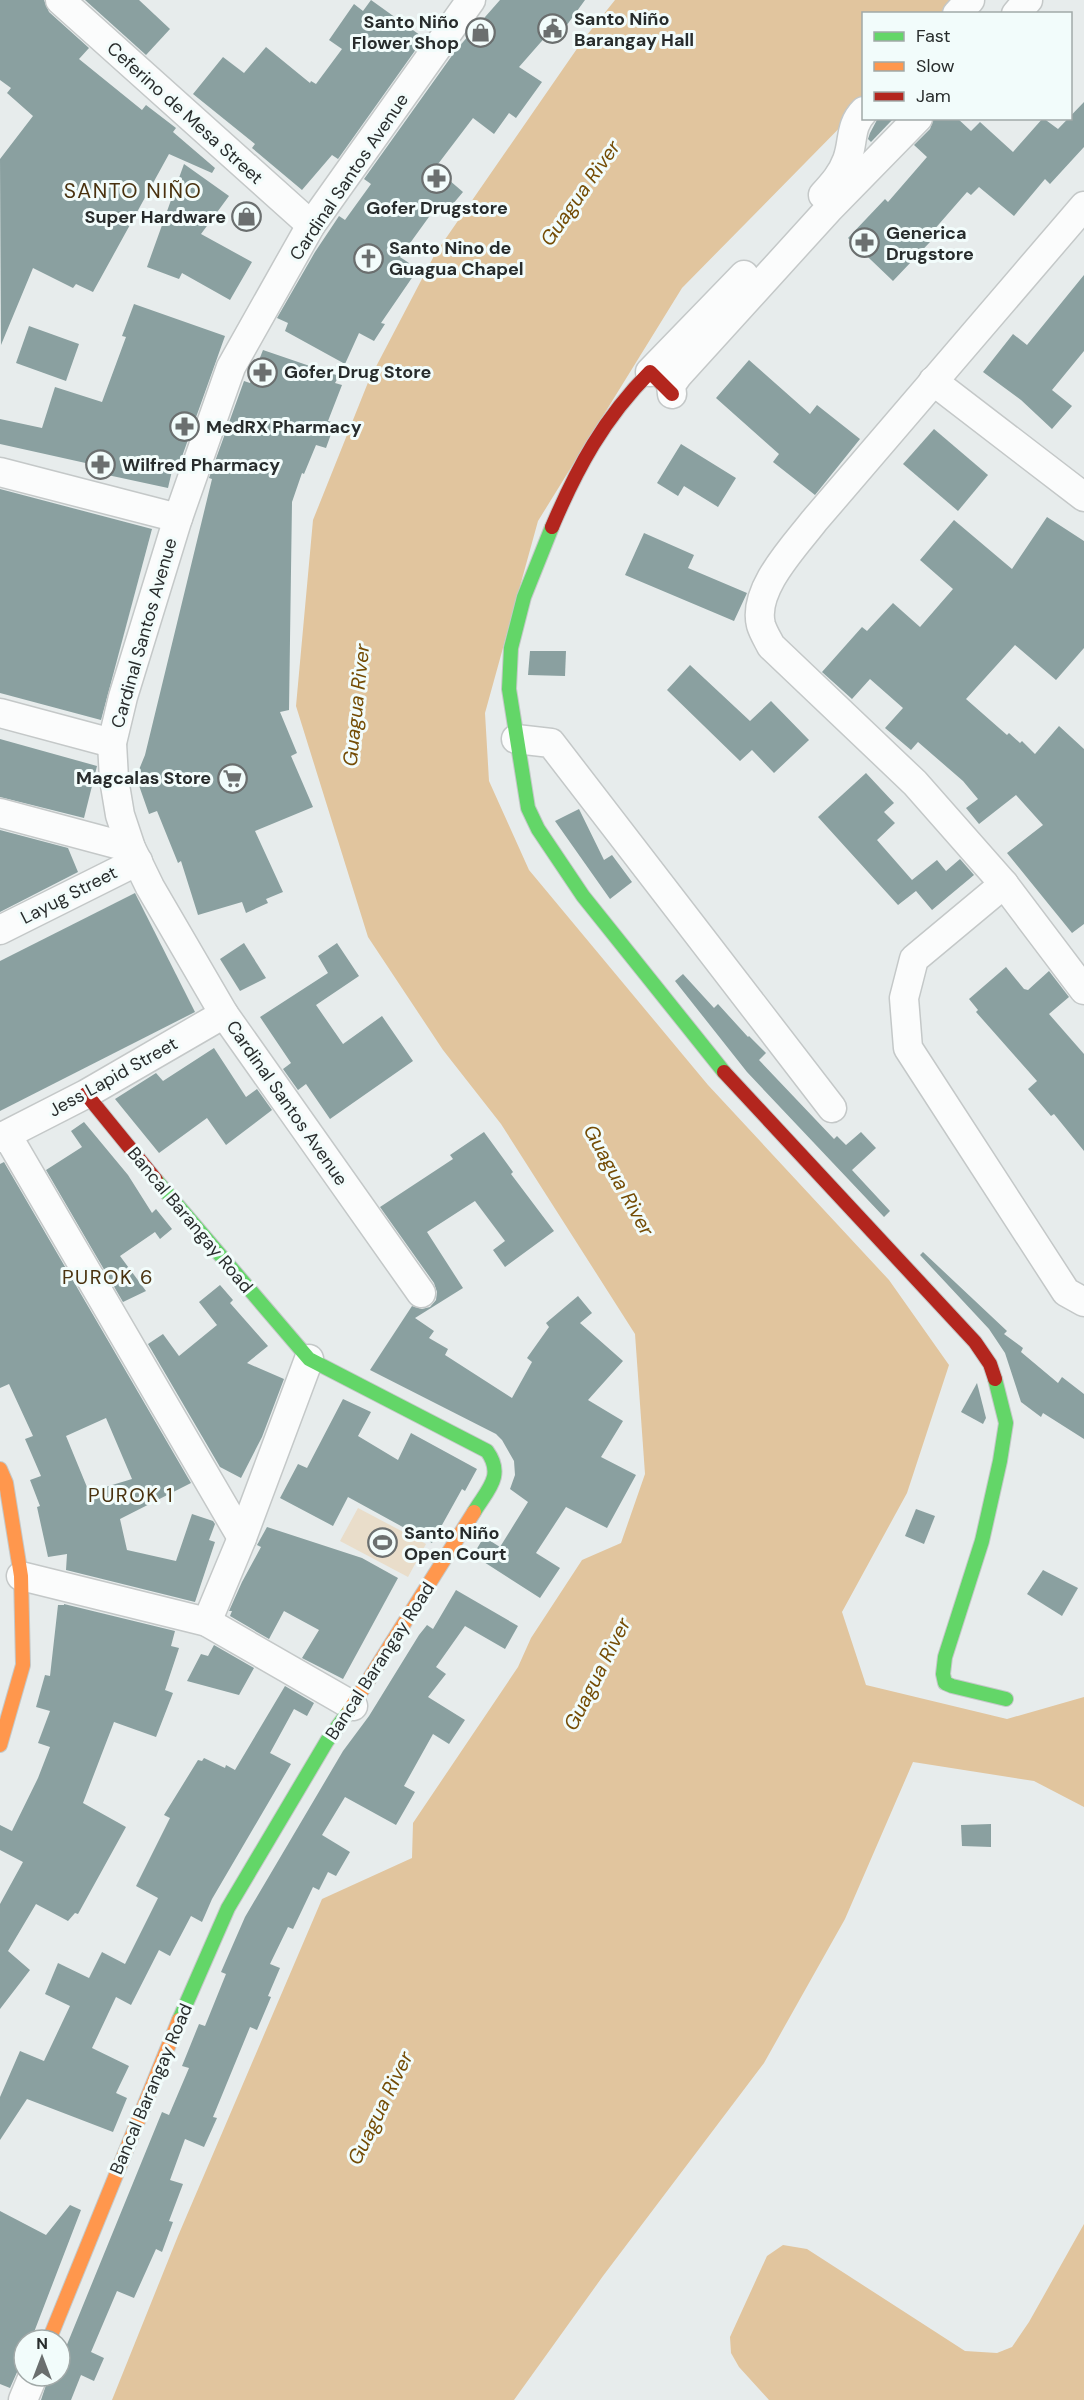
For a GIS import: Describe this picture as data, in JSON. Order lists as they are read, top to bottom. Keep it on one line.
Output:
{"streets":{"street":["Ceferino de Mesa Street","Cardinal Santos Avenue","Layug Street","Jess Lapid Street","Bancal Barangay Road"]},"crossings":[["Ceferino de Mesa Street","Cardinal Santos Avenue"],["Cardinal Santos Avenue","Layug Street"],["Cardinal Santos Avenue","Jess Lapid Street"],["Jess Lapid Street","Bancal Barangay Road"]],"districts":["SANTO NIÑO","PUROK 6","PUROK 1"],"water":["Guagua River"],"places":{"public building":["Santo Niño Barangay Hall"],"shop":["Santo Niño Flower Shop","Super Hardware"],"pharmacy":["Gofer Drugstore","Generica Drugstore","Gofer Drug Store","MedRX Pharmacy","Wilfred Pharmacy"],"church":["Santo Nino de Guagua Chapel"],"supermarket":["Magcalas Store"],"sports":["Santo Niño Open Court"]},"legend":["Fast","Slow","Jam"],"north":"top"}
